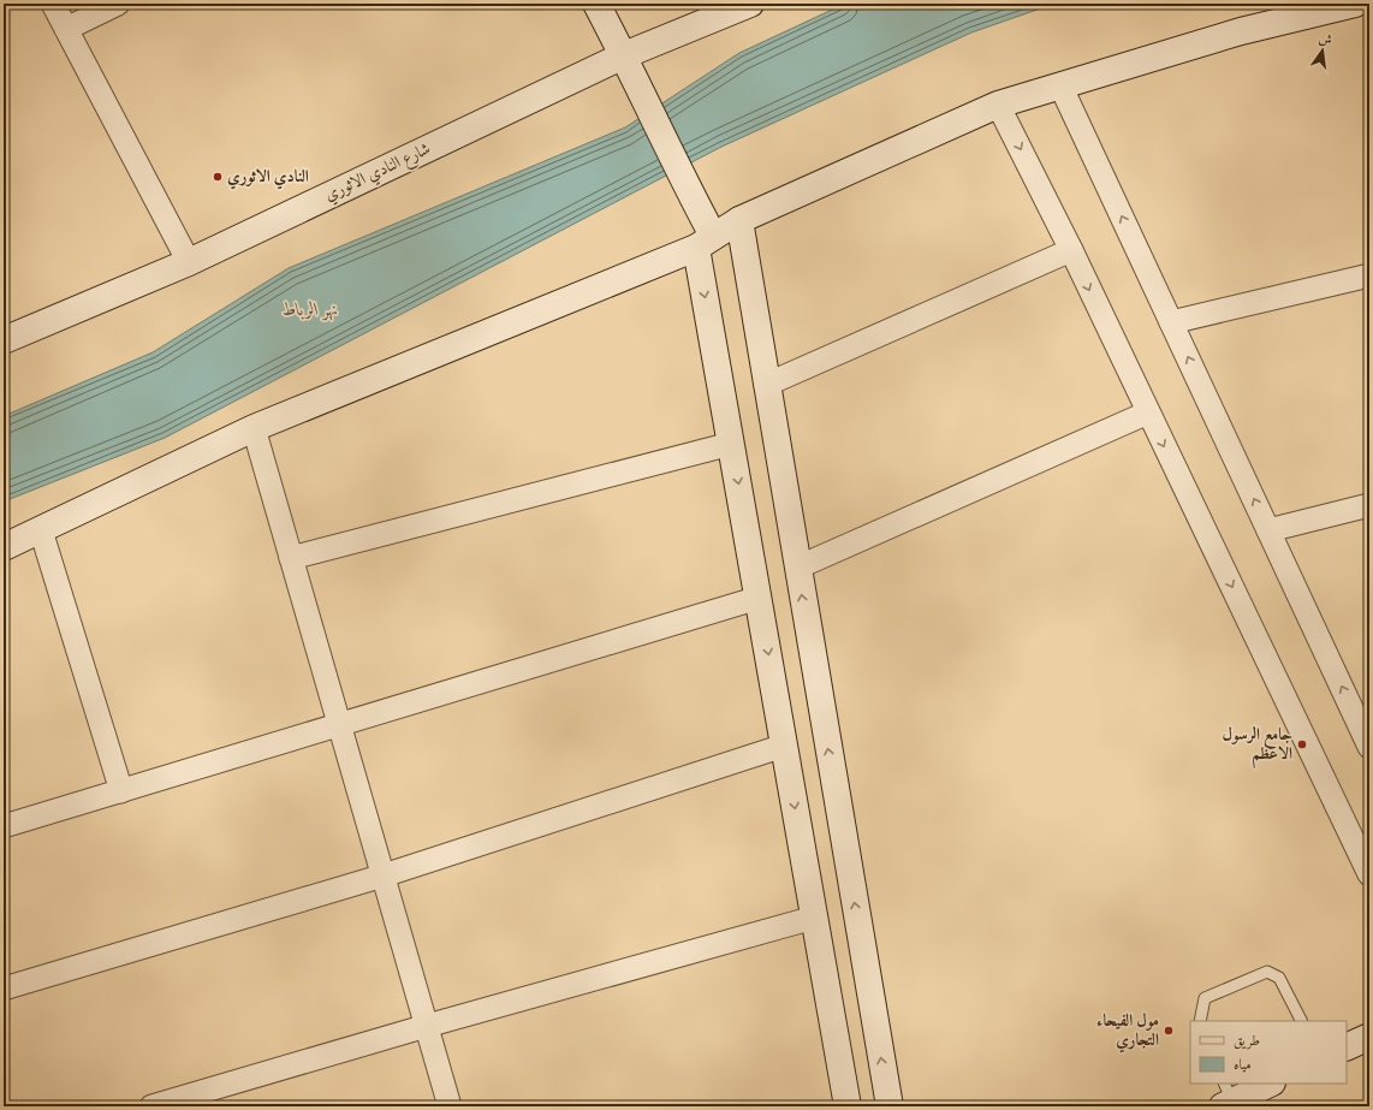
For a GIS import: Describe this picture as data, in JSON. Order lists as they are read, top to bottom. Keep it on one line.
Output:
{"streets":{"street":["شارع النادي الاثوري"]},"water":["نهر الرباط"],"places":["النادي الاثوري","جامع الرسول الاعظم","مول الفيحاء التجاري"],"legend":["طريق","مياه"],"north":"top"}
